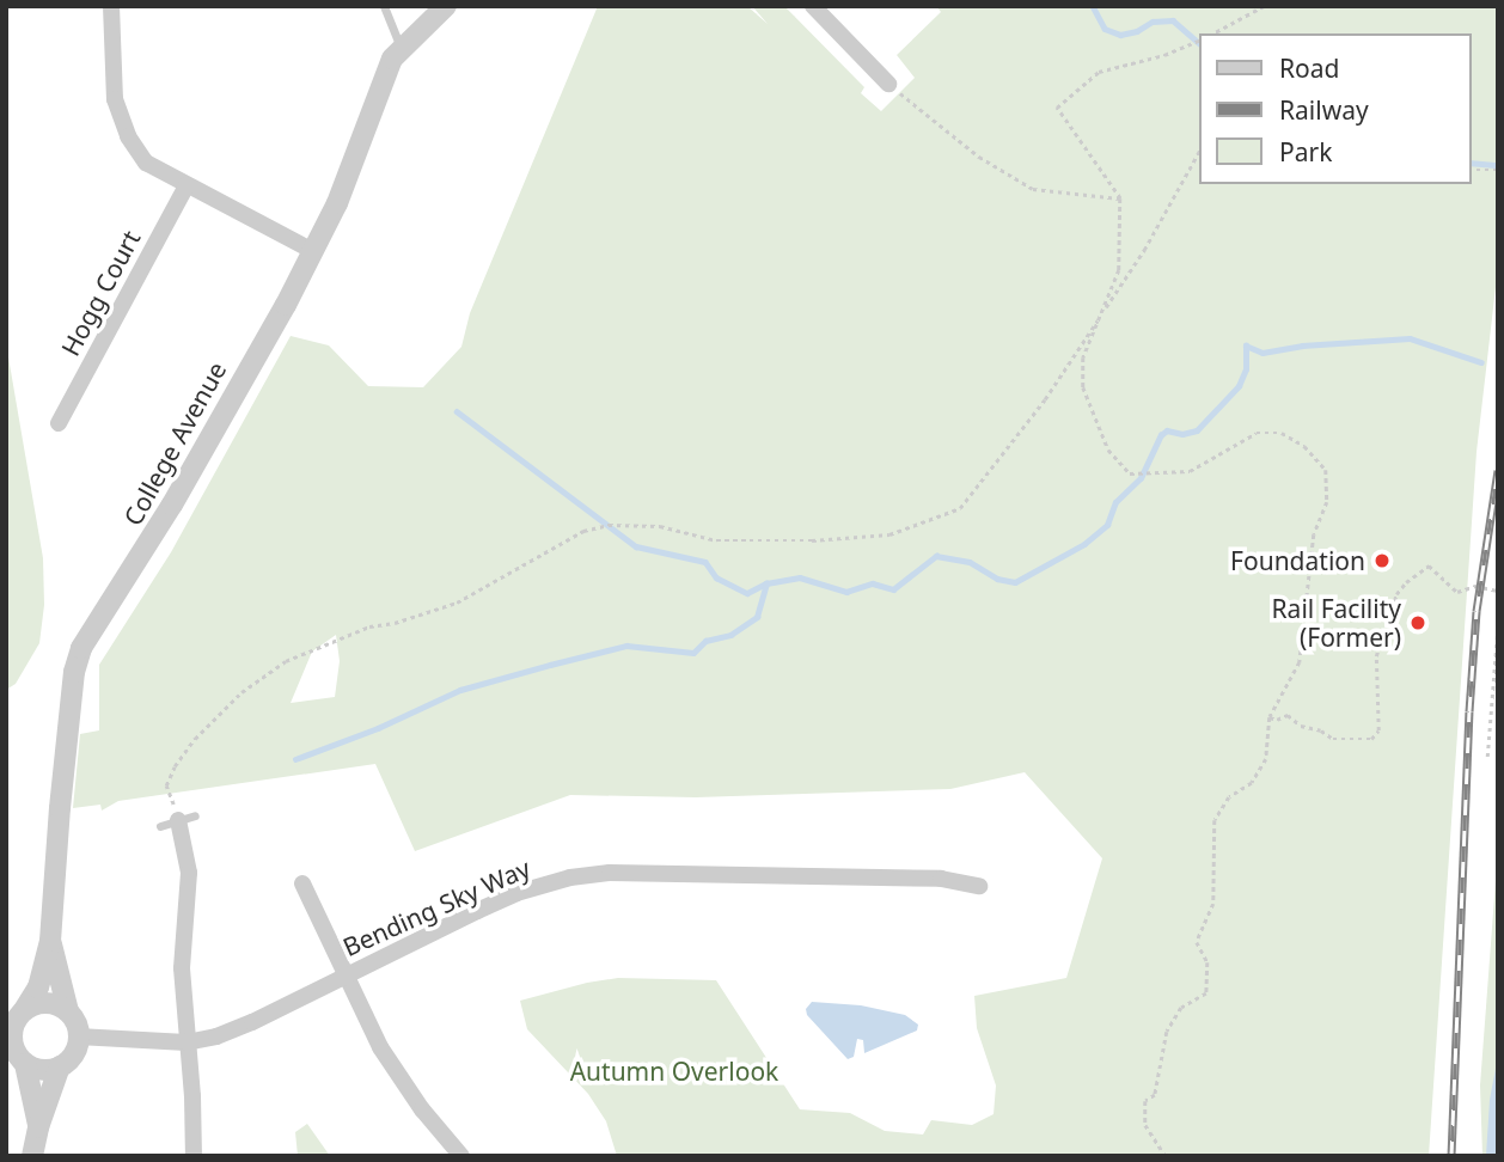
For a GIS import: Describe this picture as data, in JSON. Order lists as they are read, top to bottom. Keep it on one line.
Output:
{"streets":{"street":["Hogg Court","College Avenue","Bending Sky Way"]},"crossings":[["College Avenue","Bending Sky Way"]],"parks":["Autumn Overlook"],"places":["Foundation","Rail Facility (Former)"],"legend":["Road","Railway","Park"]}
